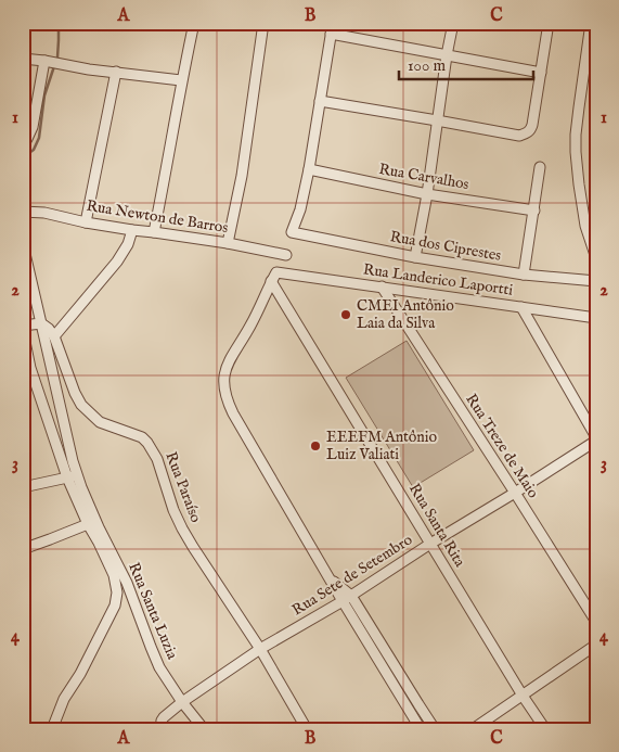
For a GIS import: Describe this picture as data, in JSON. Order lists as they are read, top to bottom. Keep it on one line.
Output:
{"streets":{"street":["Rua Carvalhos","Rua Newton de Barros","Rua dos Ciprestes","Rua Landerico Laportti","Rua Treze de Maio","Rua Paraíso","Rua Santa Rita","Rua Sete de Setembro","Rua Santa Luzia"]},"crossings":[["Rua Carvalhos","Rua dos Ciprestes"],["Rua Landerico Laportti","Rua Treze de Maio"],["Rua Landerico Laportti","Rua Santa Rita"],["Rua Treze de Maio","Rua Sete de Setembro"],["Rua Paraíso","Rua Sete de Setembro"],["Rua Santa Rita","Rua Sete de Setembro"],["Rua Sete de Setembro","Rua Santa Luzia"]],"places":["CMEI Antônio Laia da Silva","EEEFM Antônio Luiz Valiati"],"scale_bar":"100 m","grid":{"columns":["A","B","C"],"rows":["1","2","3","4"]}}
